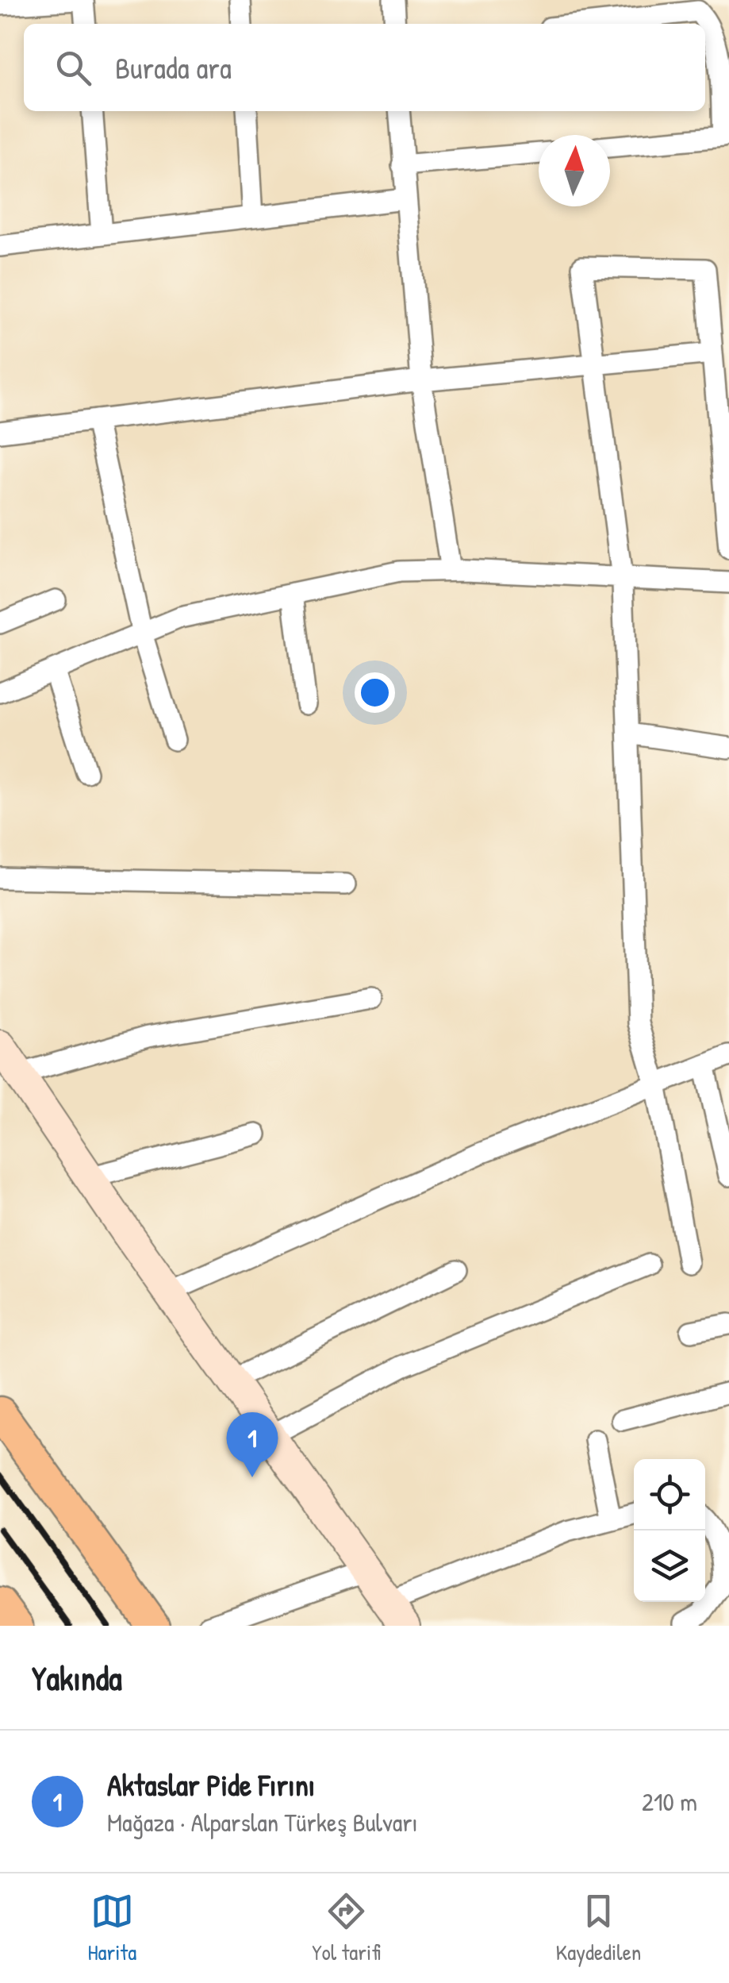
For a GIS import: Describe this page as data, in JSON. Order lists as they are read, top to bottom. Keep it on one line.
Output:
{"north":"top","page":{"search":"Burada ara","pins":"1","heading":"Yakında","list":[{"mark":"1","name":"Aktaslar Pide Fırını","note":"Mağaza · Alparslan Türkeş Bulvarı","value":"210 m"}],"nav":["Harita","Yol tarifi","Kaydedilen"]}}
